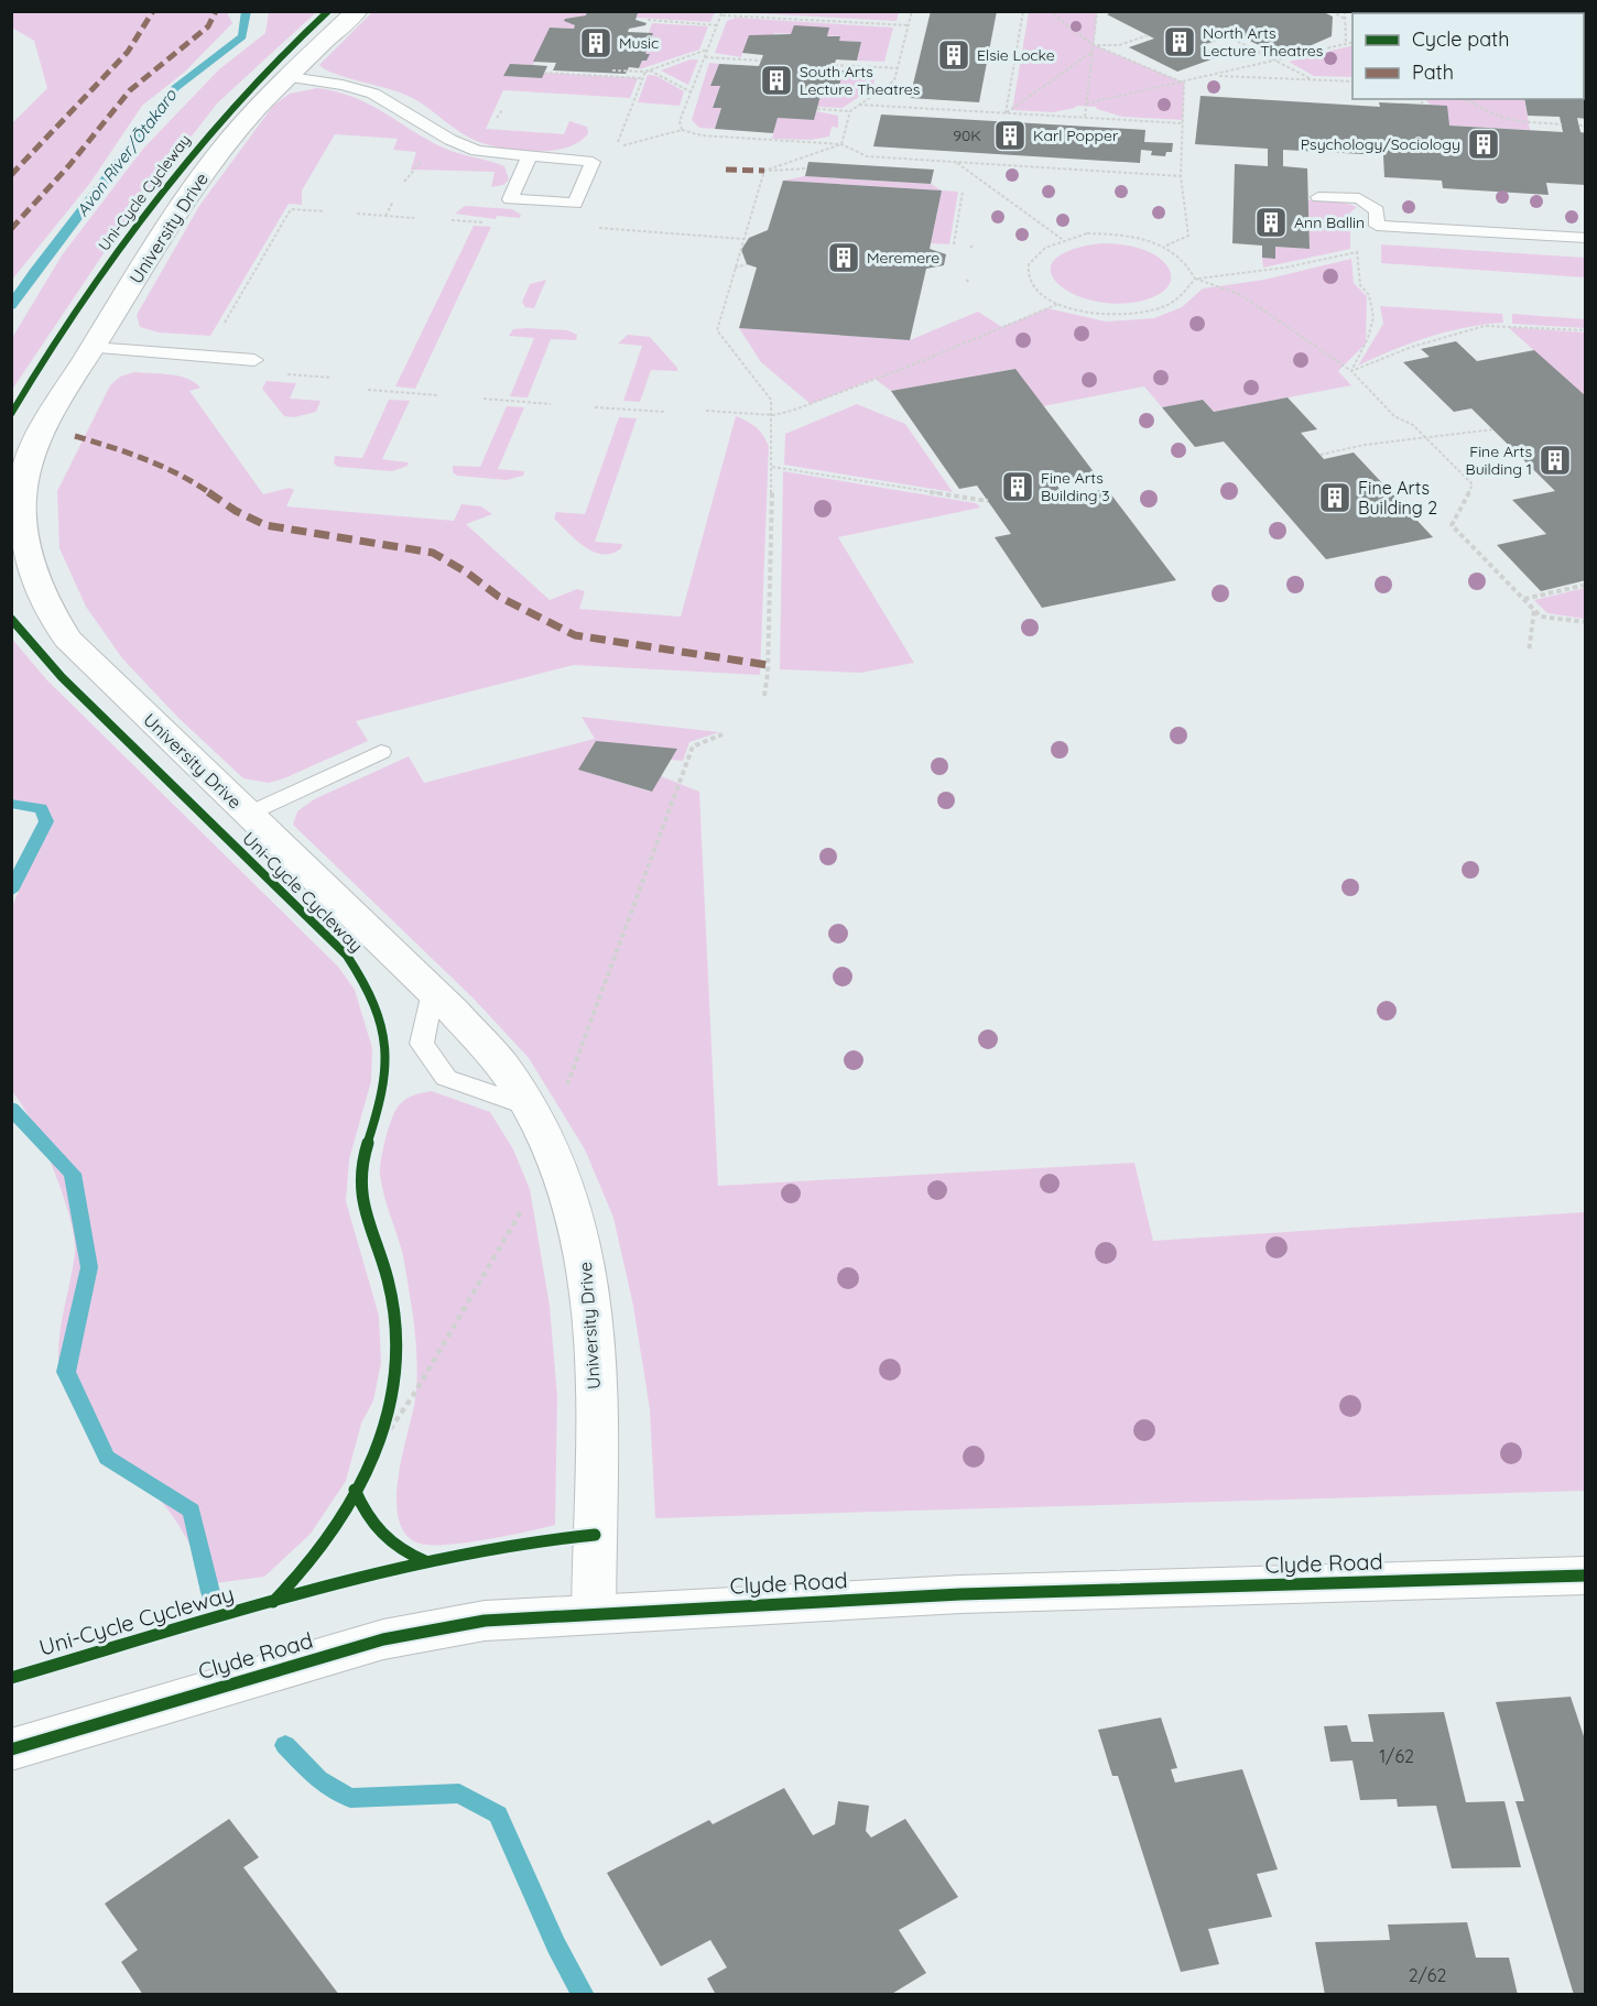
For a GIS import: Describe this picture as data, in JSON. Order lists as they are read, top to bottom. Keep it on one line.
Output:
{"streets":{"street":["University Drive","Clyde Road"],"cycle path":["Uni-Cycle Cycleway"]},"crossings":[["University Drive","Clyde Road"]],"water":["Avon River/Ōtakaro"],"places":{"building":["North Arts Lecture Theatres","Music","Elsie Locke","South Arts Lecture Theatres","Karl Popper","Psychology/Sociology","Ann Ballin","Meremere","Fine Arts Building 1","Fine Arts Building 3","Fine Arts Building 2"]},"house_numbers":["90K","1/62","2/62"],"legend":["Cycle path","Path"]}
